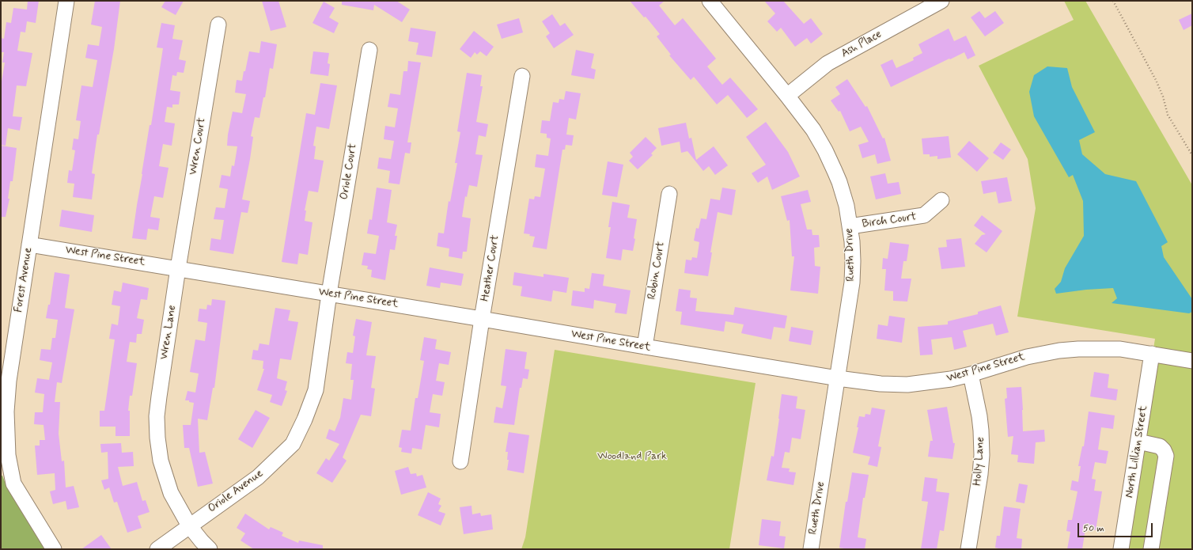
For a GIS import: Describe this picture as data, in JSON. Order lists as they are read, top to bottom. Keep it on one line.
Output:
{"streets":{"street":["Ash Place","Wren Court","Oriole Court","Birch Court","Rueth Drive","West Pine Street","Heather Court","Robin Court","Forest Avenue","Wren Lane","North Lillian Street","Holly Lane","Oriole Avenue"]},"crossings":[["Ash Place","Rueth Drive"],["Wren Court","West Pine Street"],["Wren Court","Wren Lane"],["Oriole Court","West Pine Street"],["Oriole Court","Oriole Avenue"],["Birch Court","Rueth Drive"],["Rueth Drive","West Pine Street"],["West Pine Street","Heather Court"],["West Pine Street","Robin Court"],["West Pine Street","Forest Avenue"],["West Pine Street","Wren Lane"],["West Pine Street","North Lillian Street"],["West Pine Street","Holly Lane"],["West Pine Street","Oriole Avenue"],["Wren Lane","Oriole Avenue"]],"parks":["Woodland Park"],"scale_bar":"50 m"}
